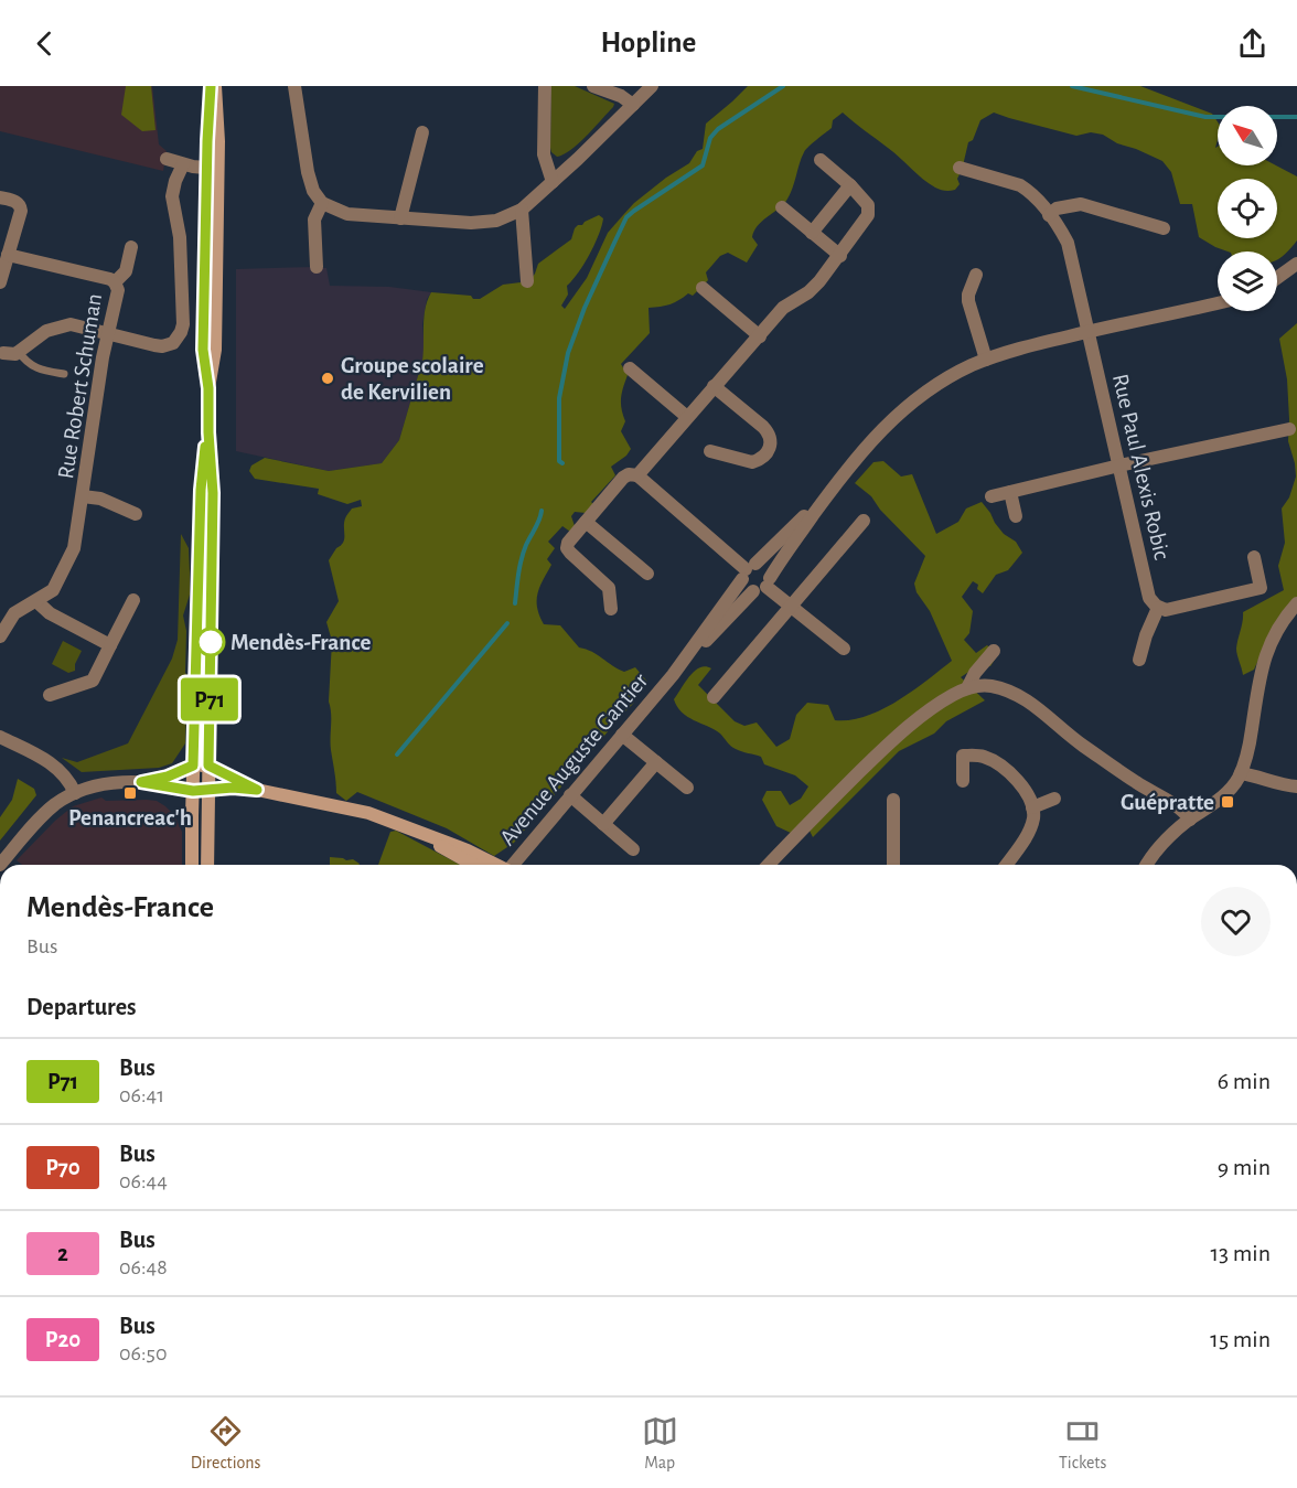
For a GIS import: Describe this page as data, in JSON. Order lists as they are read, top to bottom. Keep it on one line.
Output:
{"streets":{"street":["Rue Robert Schuman","Rue Paul Alexis Robic","Avenue Auguste Gantier"]},"crossings":[["Rue Paul Alexis Robic","Avenue Auguste Gantier"]],"places":{"other":["Groupe scolaire de Kervilien","Mendès-France"],"transit":["Penancreac'h","Guépratte"]},"lines":["bus line P71"],"north":"top left","page":{"header":"Hopline","on_map":"P71","heading":[["Mendès-France","Bus"],"Departures"],"list":[{"mark":"P71","name":"Bus","note":"06:41","value":"6 min"},{"mark":"P70","name":"Bus","note":"06:44","value":"9 min"},{"mark":"2","name":"Bus","note":"06:48","value":"13 min"},{"mark":"P20","name":"Bus","note":"06:50","value":"15 min"}],"tabs":["Directions","Map","Tickets"]}}
